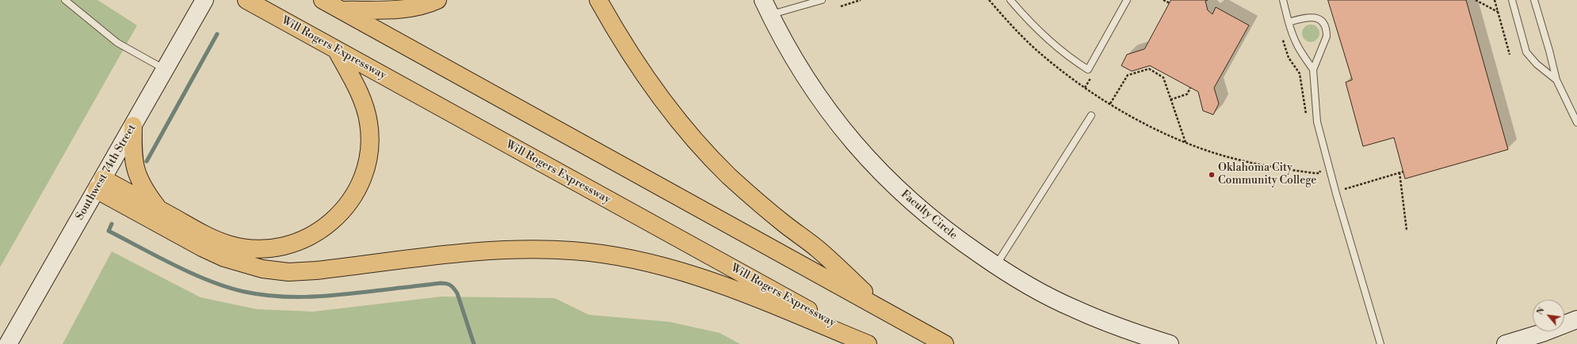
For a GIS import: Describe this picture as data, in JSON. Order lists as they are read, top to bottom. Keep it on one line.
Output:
{"streets":{"highway":["Will Rogers Expressway"],"street":["Southwest 74th Street","Faculty Circle"]},"places":["Oklahoma City Community College"],"north":"top left"}
